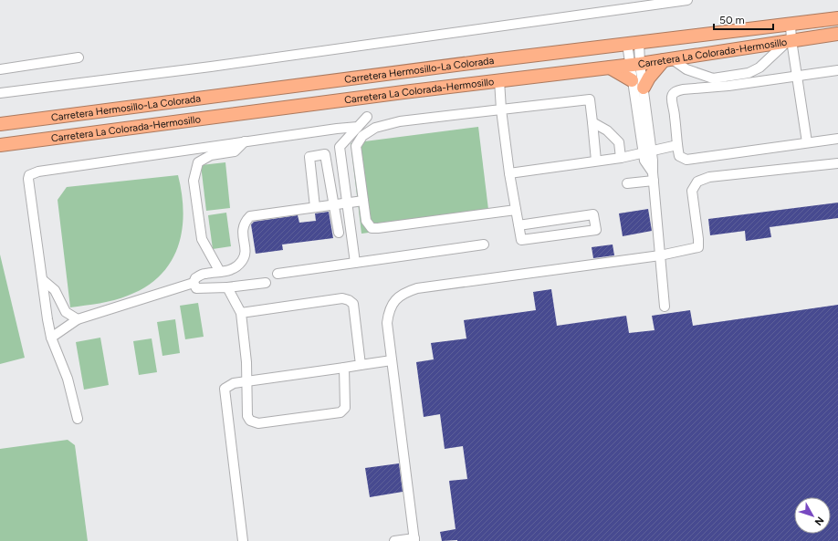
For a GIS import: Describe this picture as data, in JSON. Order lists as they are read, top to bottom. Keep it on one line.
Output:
{"streets":{"highway":["Carretera La Colorada-Hermosillo","Carretera Hermosillo-La Colorada"]},"scale_bar":"50 m","north":"bottom right"}
